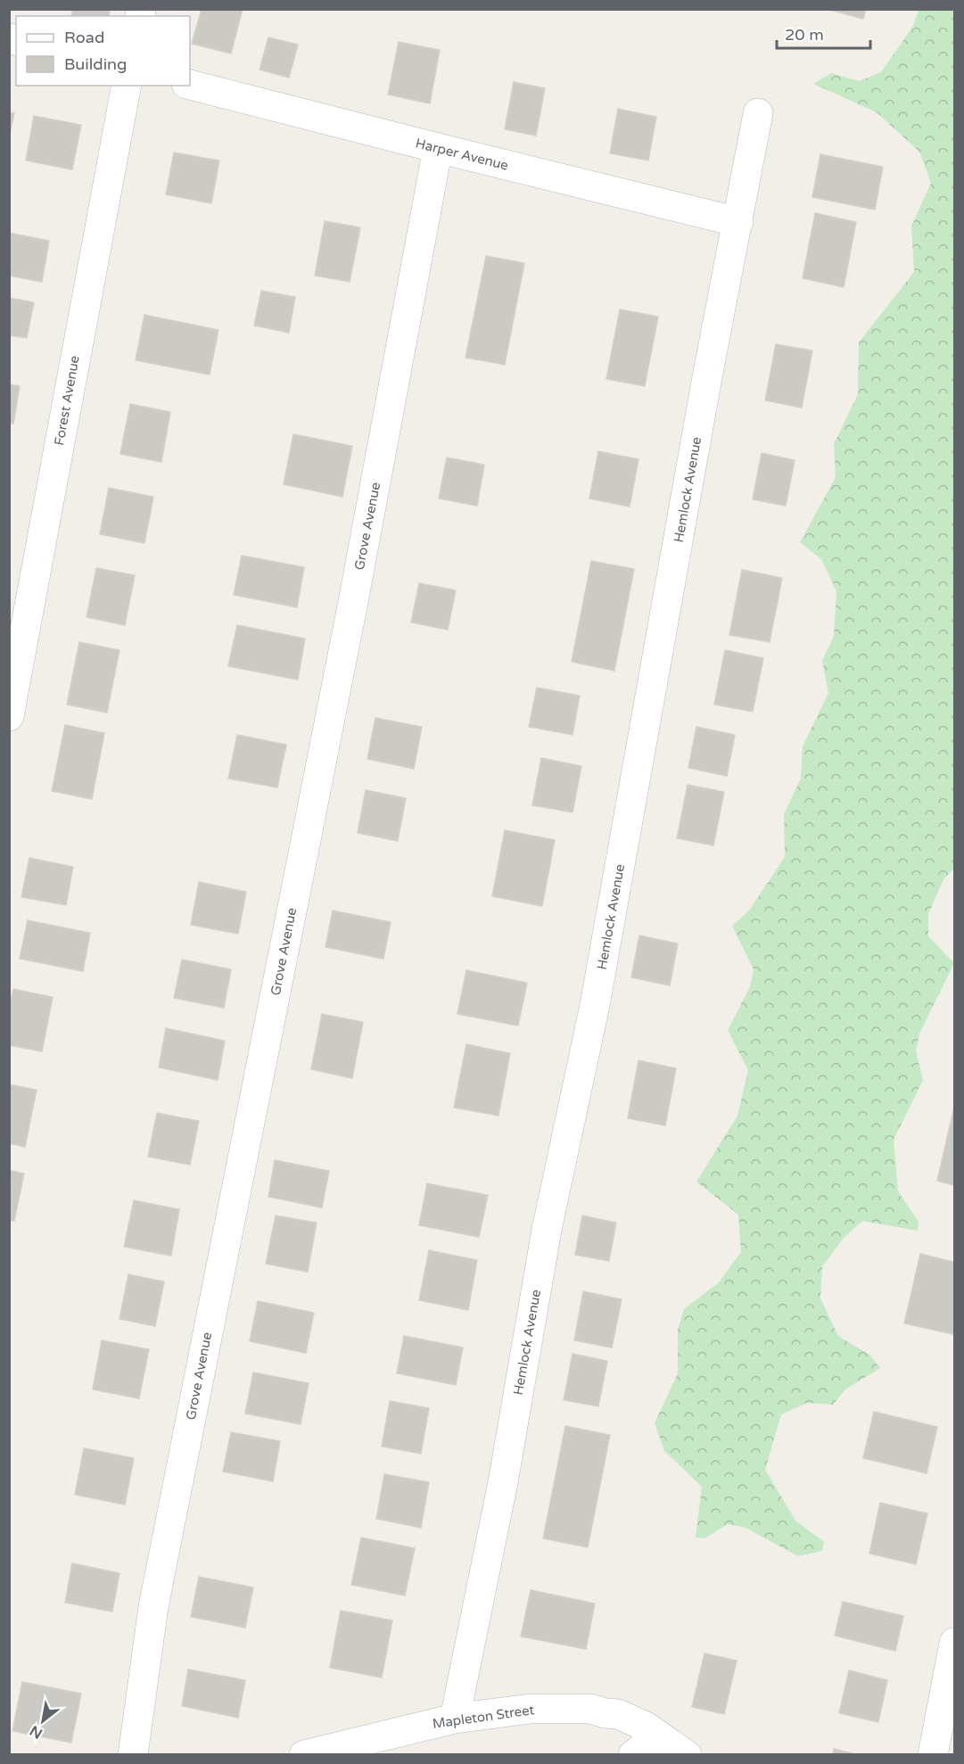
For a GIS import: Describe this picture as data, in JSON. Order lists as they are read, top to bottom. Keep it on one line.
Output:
{"streets":{"street":["Harper Avenue","Forest Avenue","Hemlock Avenue","Grove Avenue","Mapleton Street"]},"crossings":[["Harper Avenue","Hemlock Avenue"],["Harper Avenue","Grove Avenue"],["Hemlock Avenue","Mapleton Street"]],"legend":["Road","Building"],"scale_bar":"20 m","north":"bottom left"}
